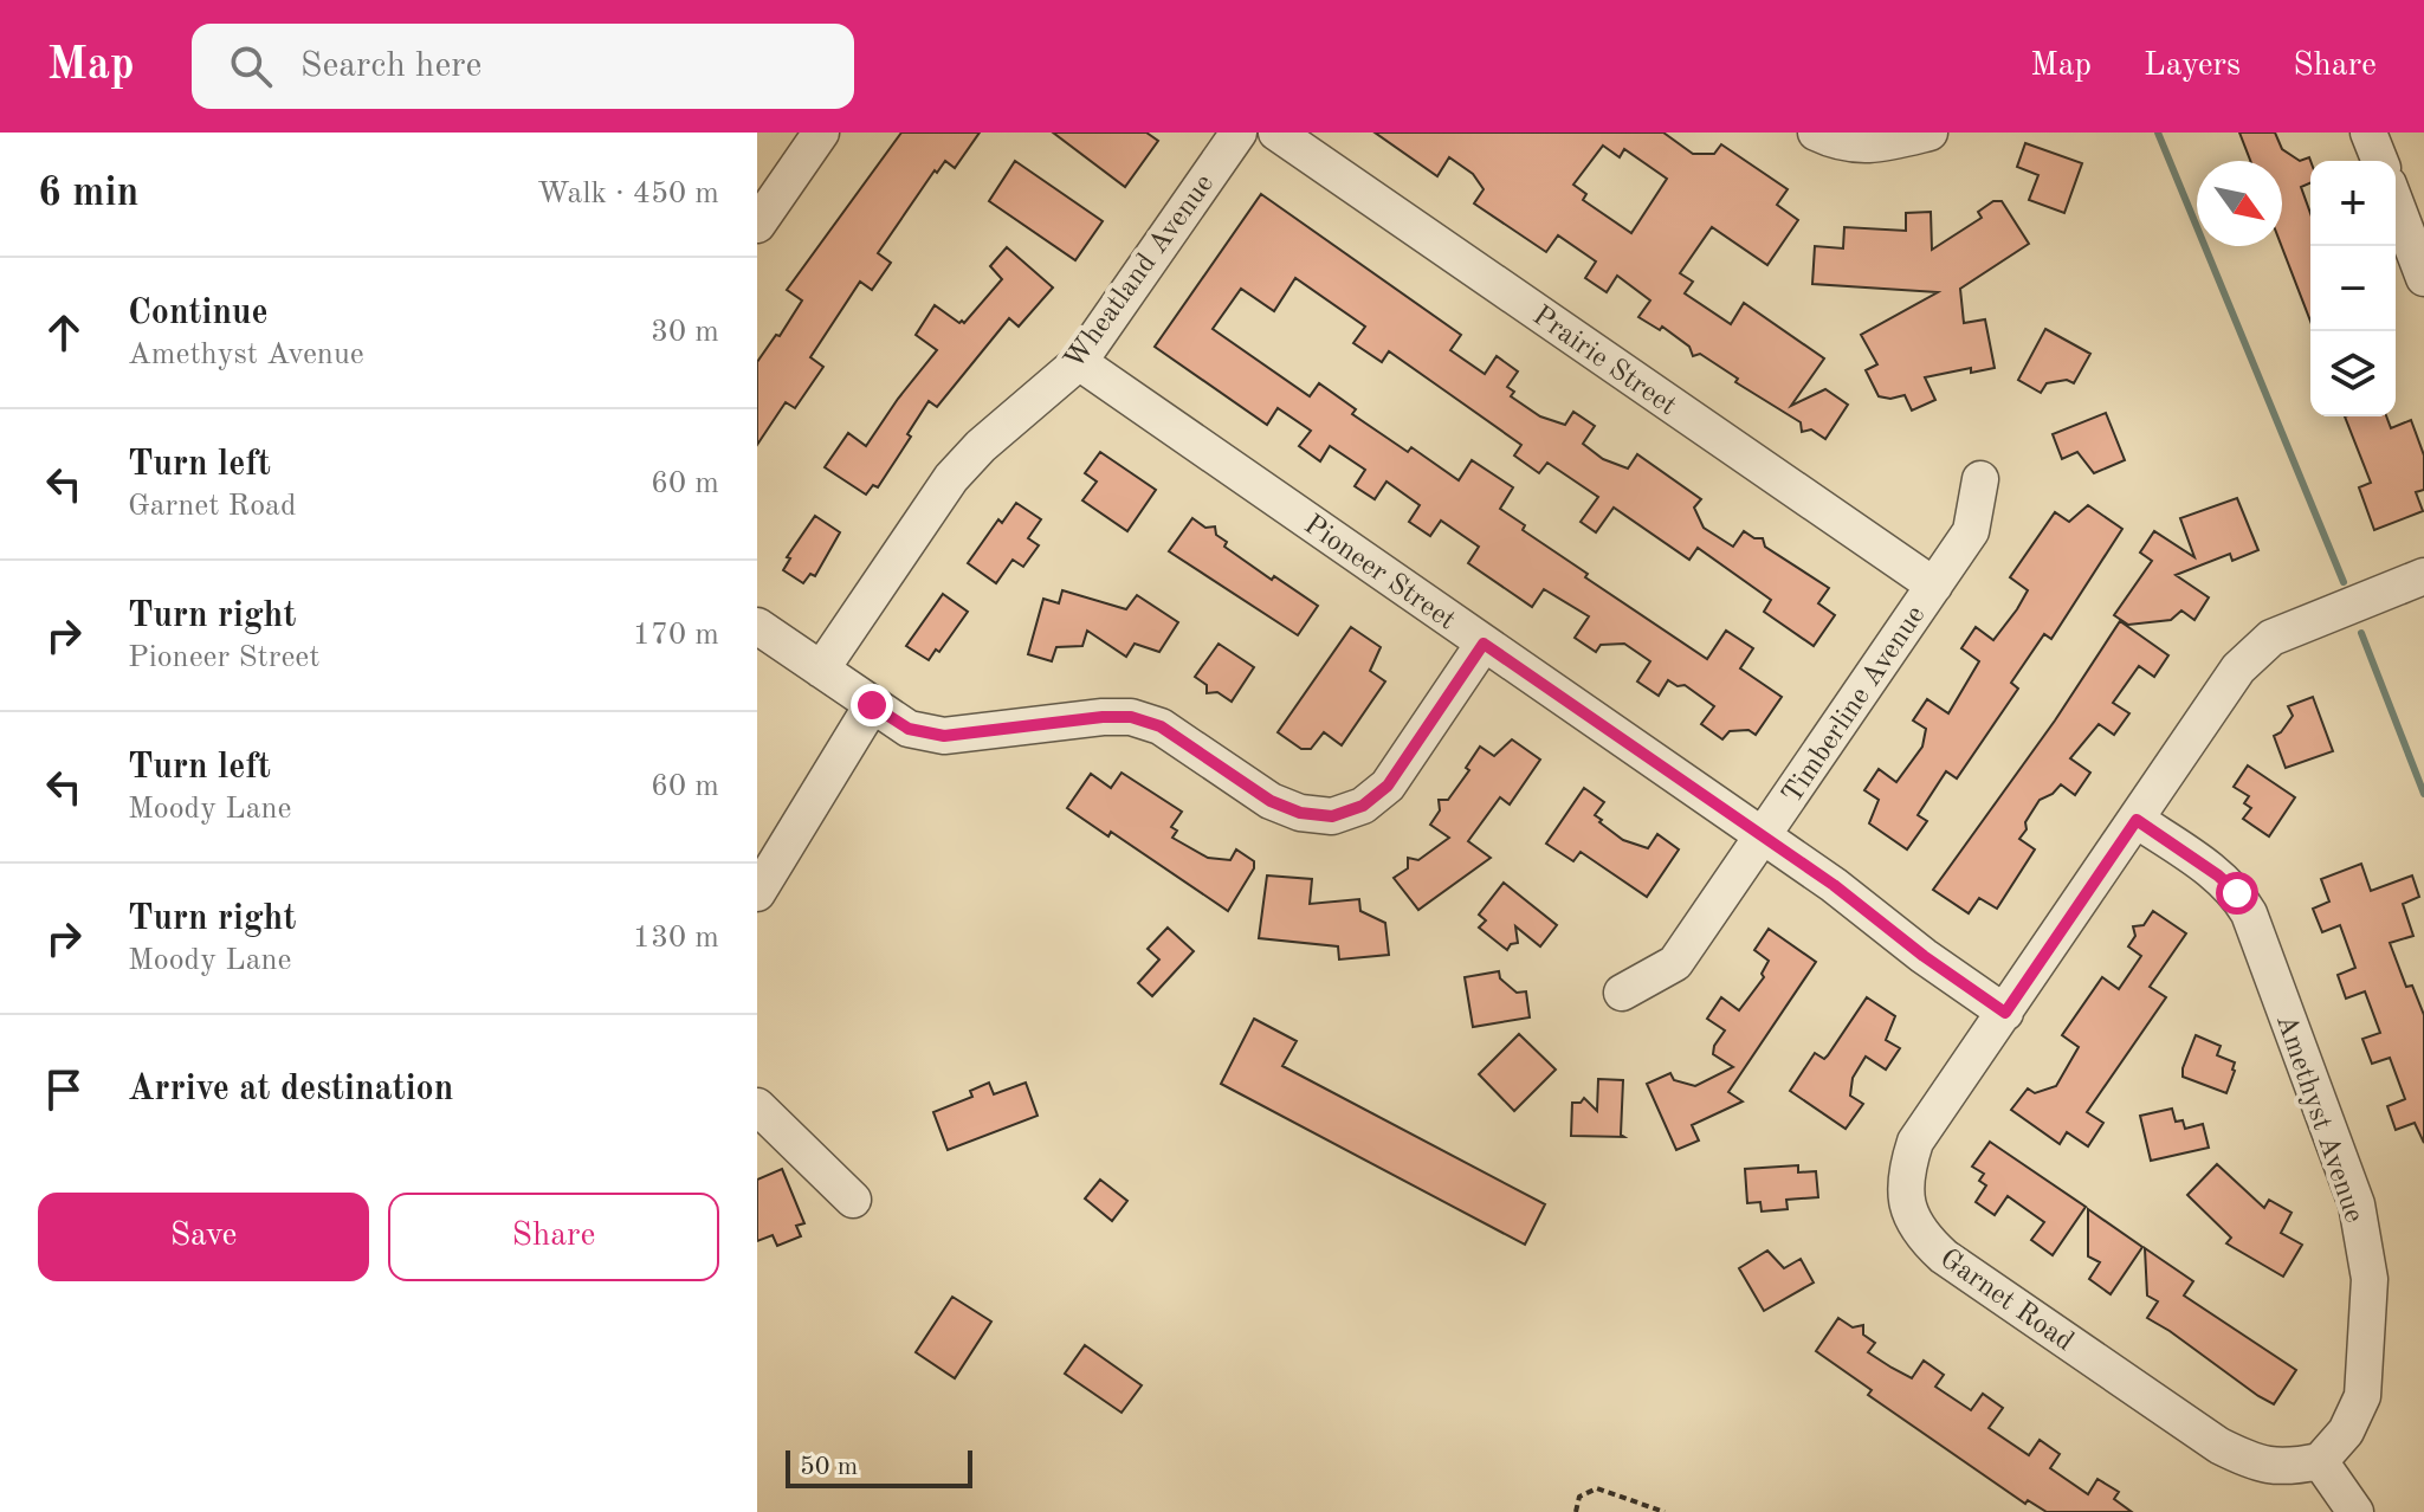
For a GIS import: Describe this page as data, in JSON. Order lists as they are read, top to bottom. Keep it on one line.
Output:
{"streets":{"street":["Wheatland Avenue","Prairie Street","Pioneer Street","Timberline Avenue","Amethyst Avenue","Garnet Road"]},"crossings":[["Wheatland Avenue","Pioneer Street"],["Prairie Street","Timberline Avenue"],["Pioneer Street","Timberline Avenue"],["Pioneer Street","Garnet Road"],["Amethyst Avenue","Garnet Road"]],"scale_bar":"50 m","north":"bottom right","page":{"header":"Map","search":"Search here","nav":["Map","Layers","Share"],"heading":["6 min","Walk · 450 m"],"map_buttons":["+","−"],"list":[["Continue","Amethyst Avenue","30 m"],["Turn left","Garnet Road","60 m"],["Turn right","Pioneer Street","170 m"],["Turn left","Moody Lane","60 m"],["Turn right","Moody Lane","130 m"],"Arrive at destination"],"buttons":["Save","Share"],"scale":"50 m"}}
